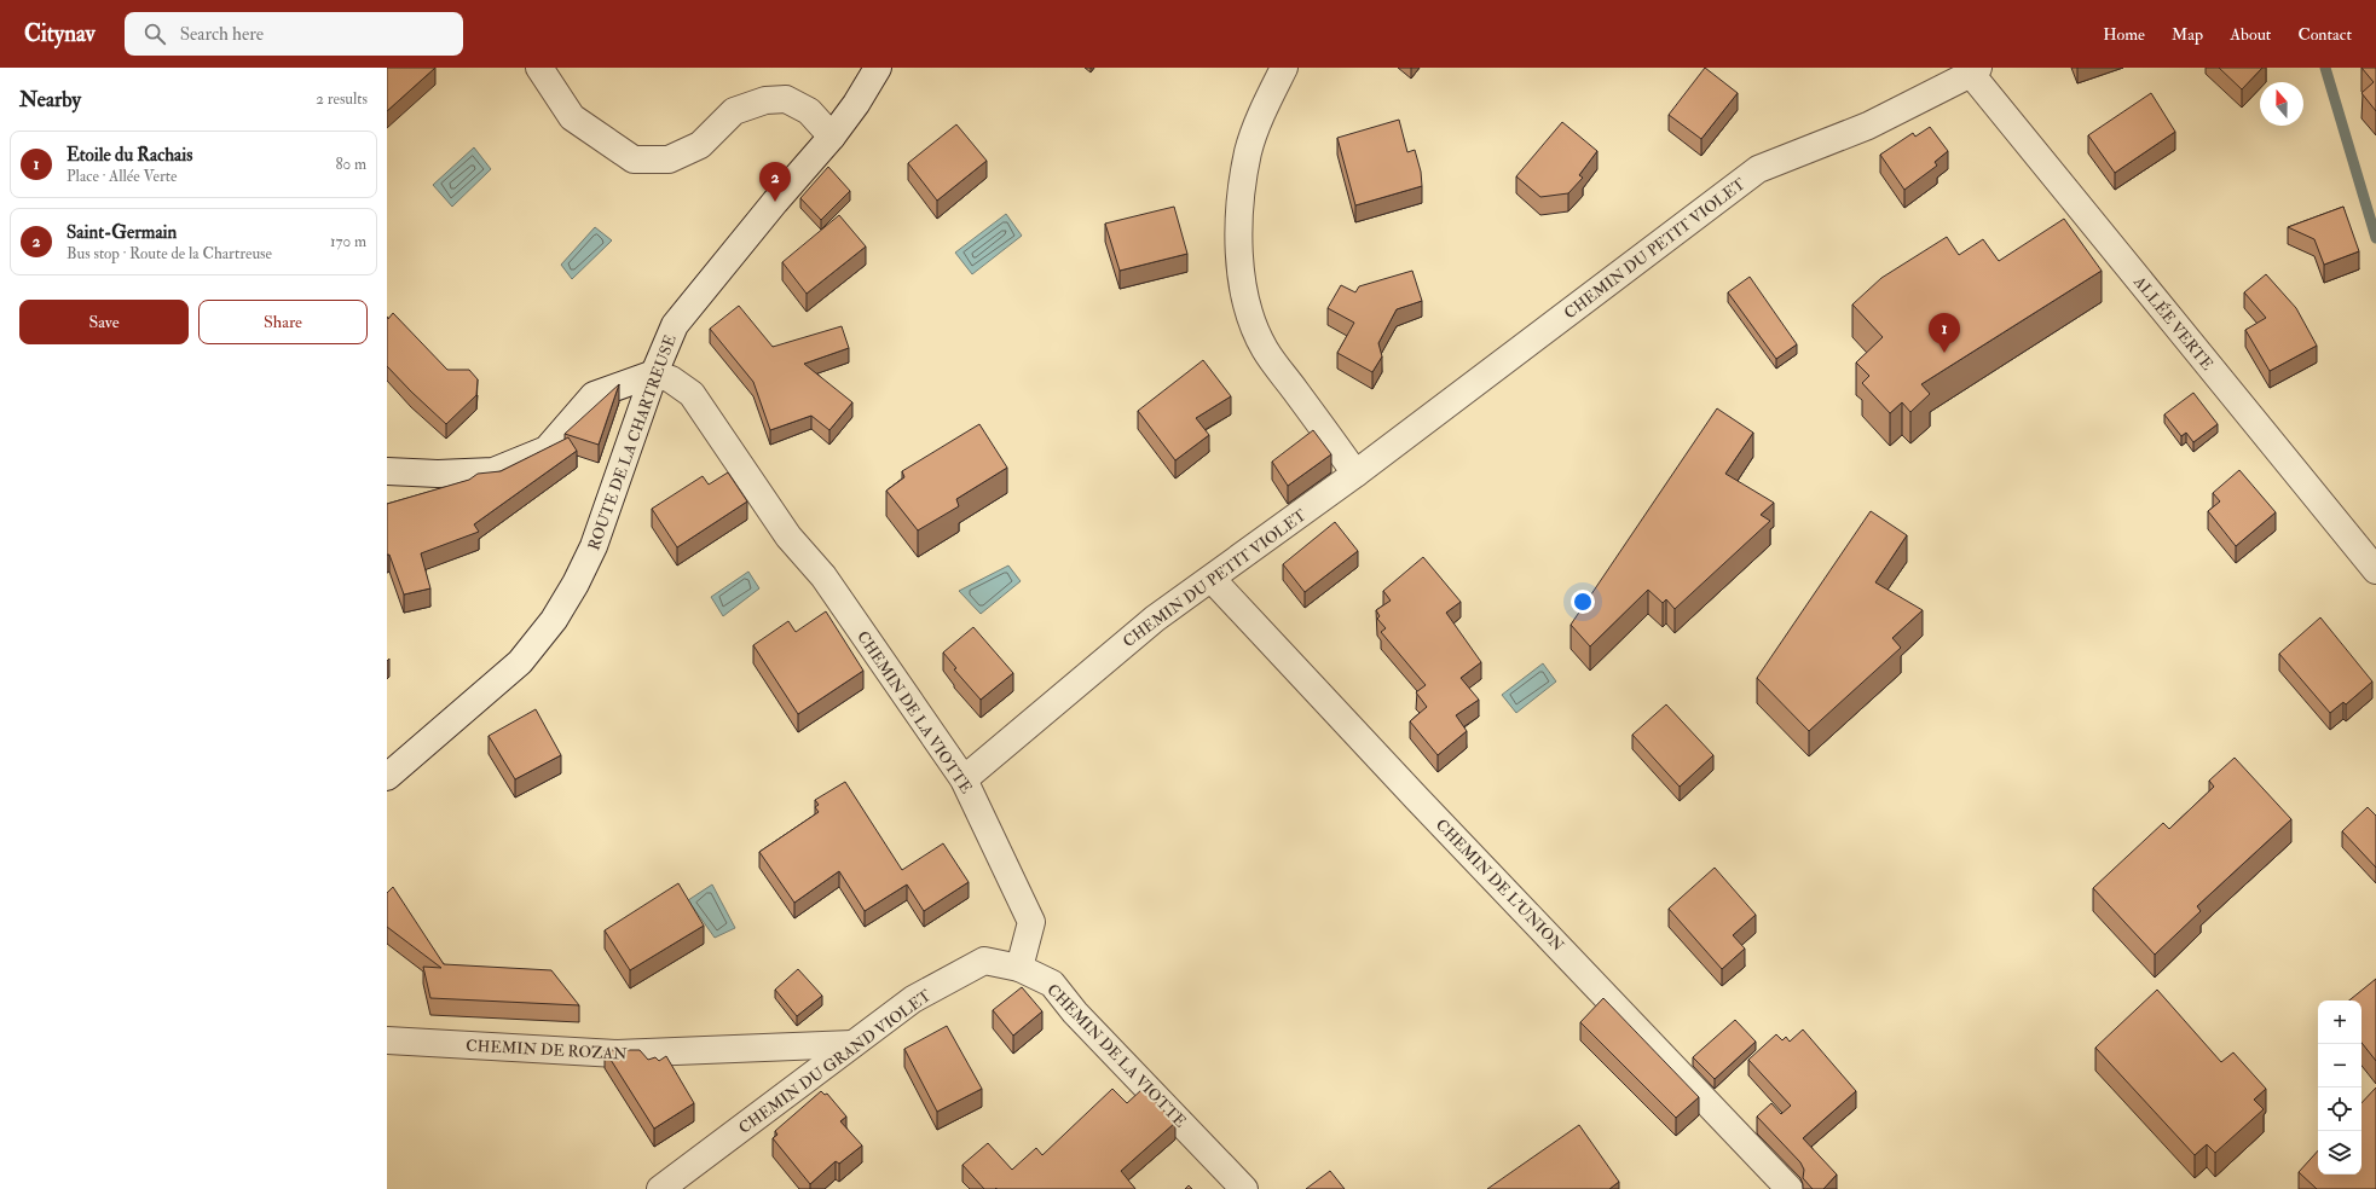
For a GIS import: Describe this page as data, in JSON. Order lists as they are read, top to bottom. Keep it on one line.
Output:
{"streets":{"street":["CHEMIN DU PETIT VIOLET","ALLÉE VERTE","ROUTE DE LA CHARTREUSE","CHEMIN DE LA VIOTTE","CHEMIN DE L'UNION","CHEMIN DE ROZAN","CHEMIN DU GRAND VIOLET"]},"crossings":[["CHEMIN DU PETIT VIOLET","ALLÉE VERTE"],["CHEMIN DU PETIT VIOLET","CHEMIN DE LA VIOTTE"],["CHEMIN DU PETIT VIOLET","CHEMIN DE L'UNION"],["ROUTE DE LA CHARTREUSE","CHEMIN DE LA VIOTTE"],["CHEMIN DE LA VIOTTE","CHEMIN DU GRAND VIOLET"],["CHEMIN DE ROZAN","CHEMIN DU GRAND VIOLET"]],"north":"top","page":{"header":"Citynav","search":"Search here","nav":["Home","Map","About","Contact"],"heading":["Nearby","2 results"],"list":[{"mark":"1","name":"Etoile du Rachais","note":"Place · Allée Verte","value":"80 m"},{"mark":"2","name":"Saint-Germain","note":"Bus stop · Route de la Chartreuse","value":"170 m"}],"pins":["2","1"],"buttons":["Save","Share"],"map_buttons":["+","−"]}}
